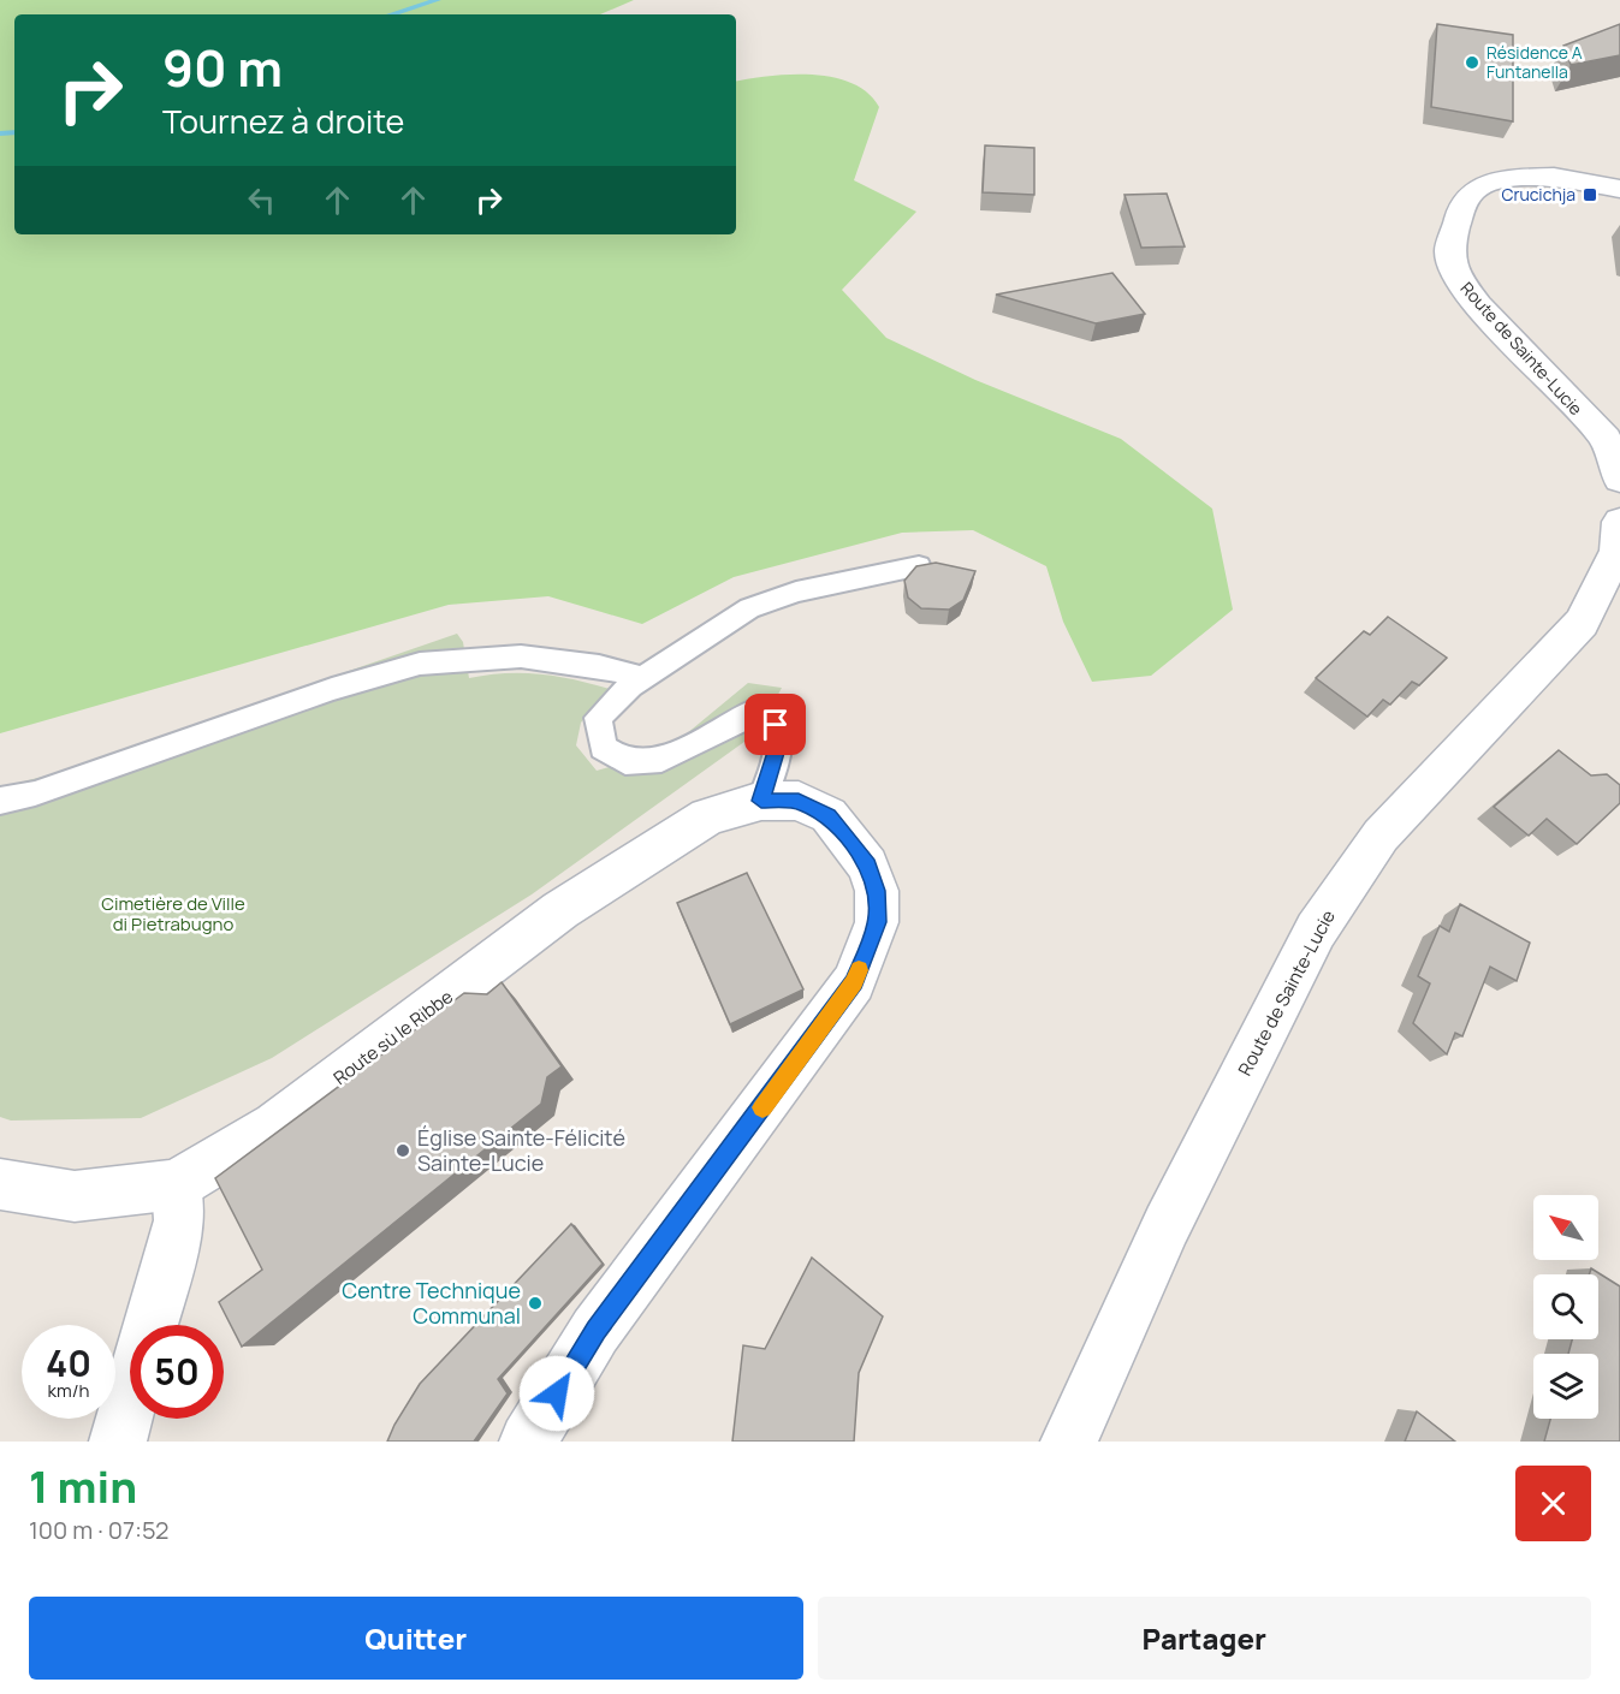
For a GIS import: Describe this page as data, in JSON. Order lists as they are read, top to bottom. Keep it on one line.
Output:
{"streets":{"street":["Route de Sainte-Lucie","Route sù le Ribbe"]},"parks":["Cimetière de Ville di Pietrabugno"],"places":{"other":["Résidence A Funtanella","Église Sainte-Félicité Sainte-Lucie","Centre Technique Communal"],"transit":["Crucichja"]},"north":"top left","page":{"turn":["90 m","Tournez à droite"],"speed":"40 km/h","limit":"50","heading":["1 min","100 m · 07:52"],"buttons":["Quitter","Partager"]}}
